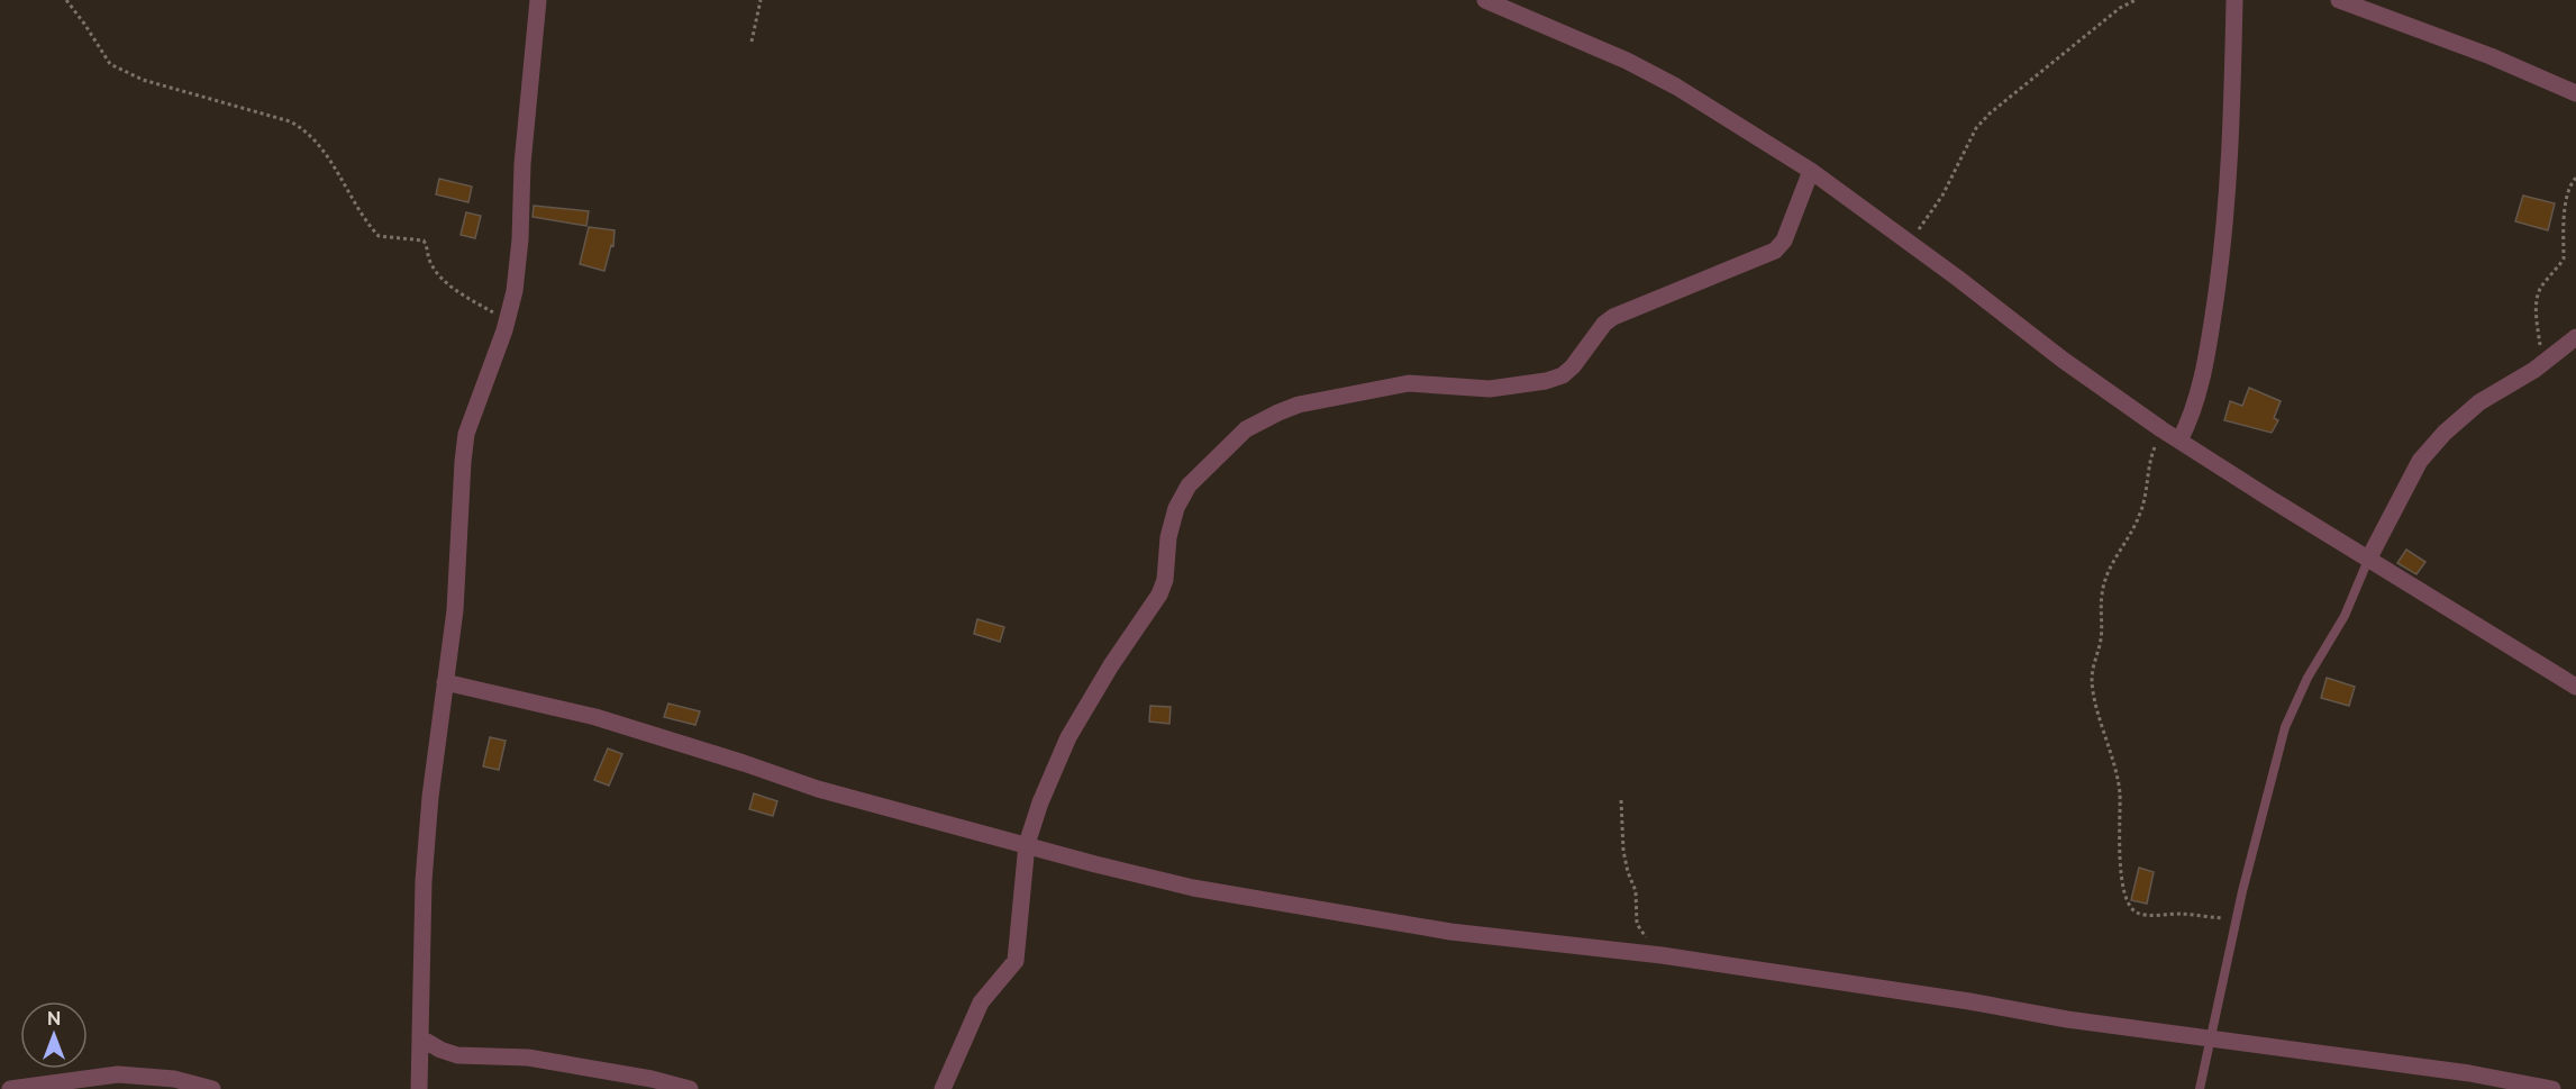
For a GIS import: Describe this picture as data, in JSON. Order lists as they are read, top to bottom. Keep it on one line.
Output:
{"north":"top"}
